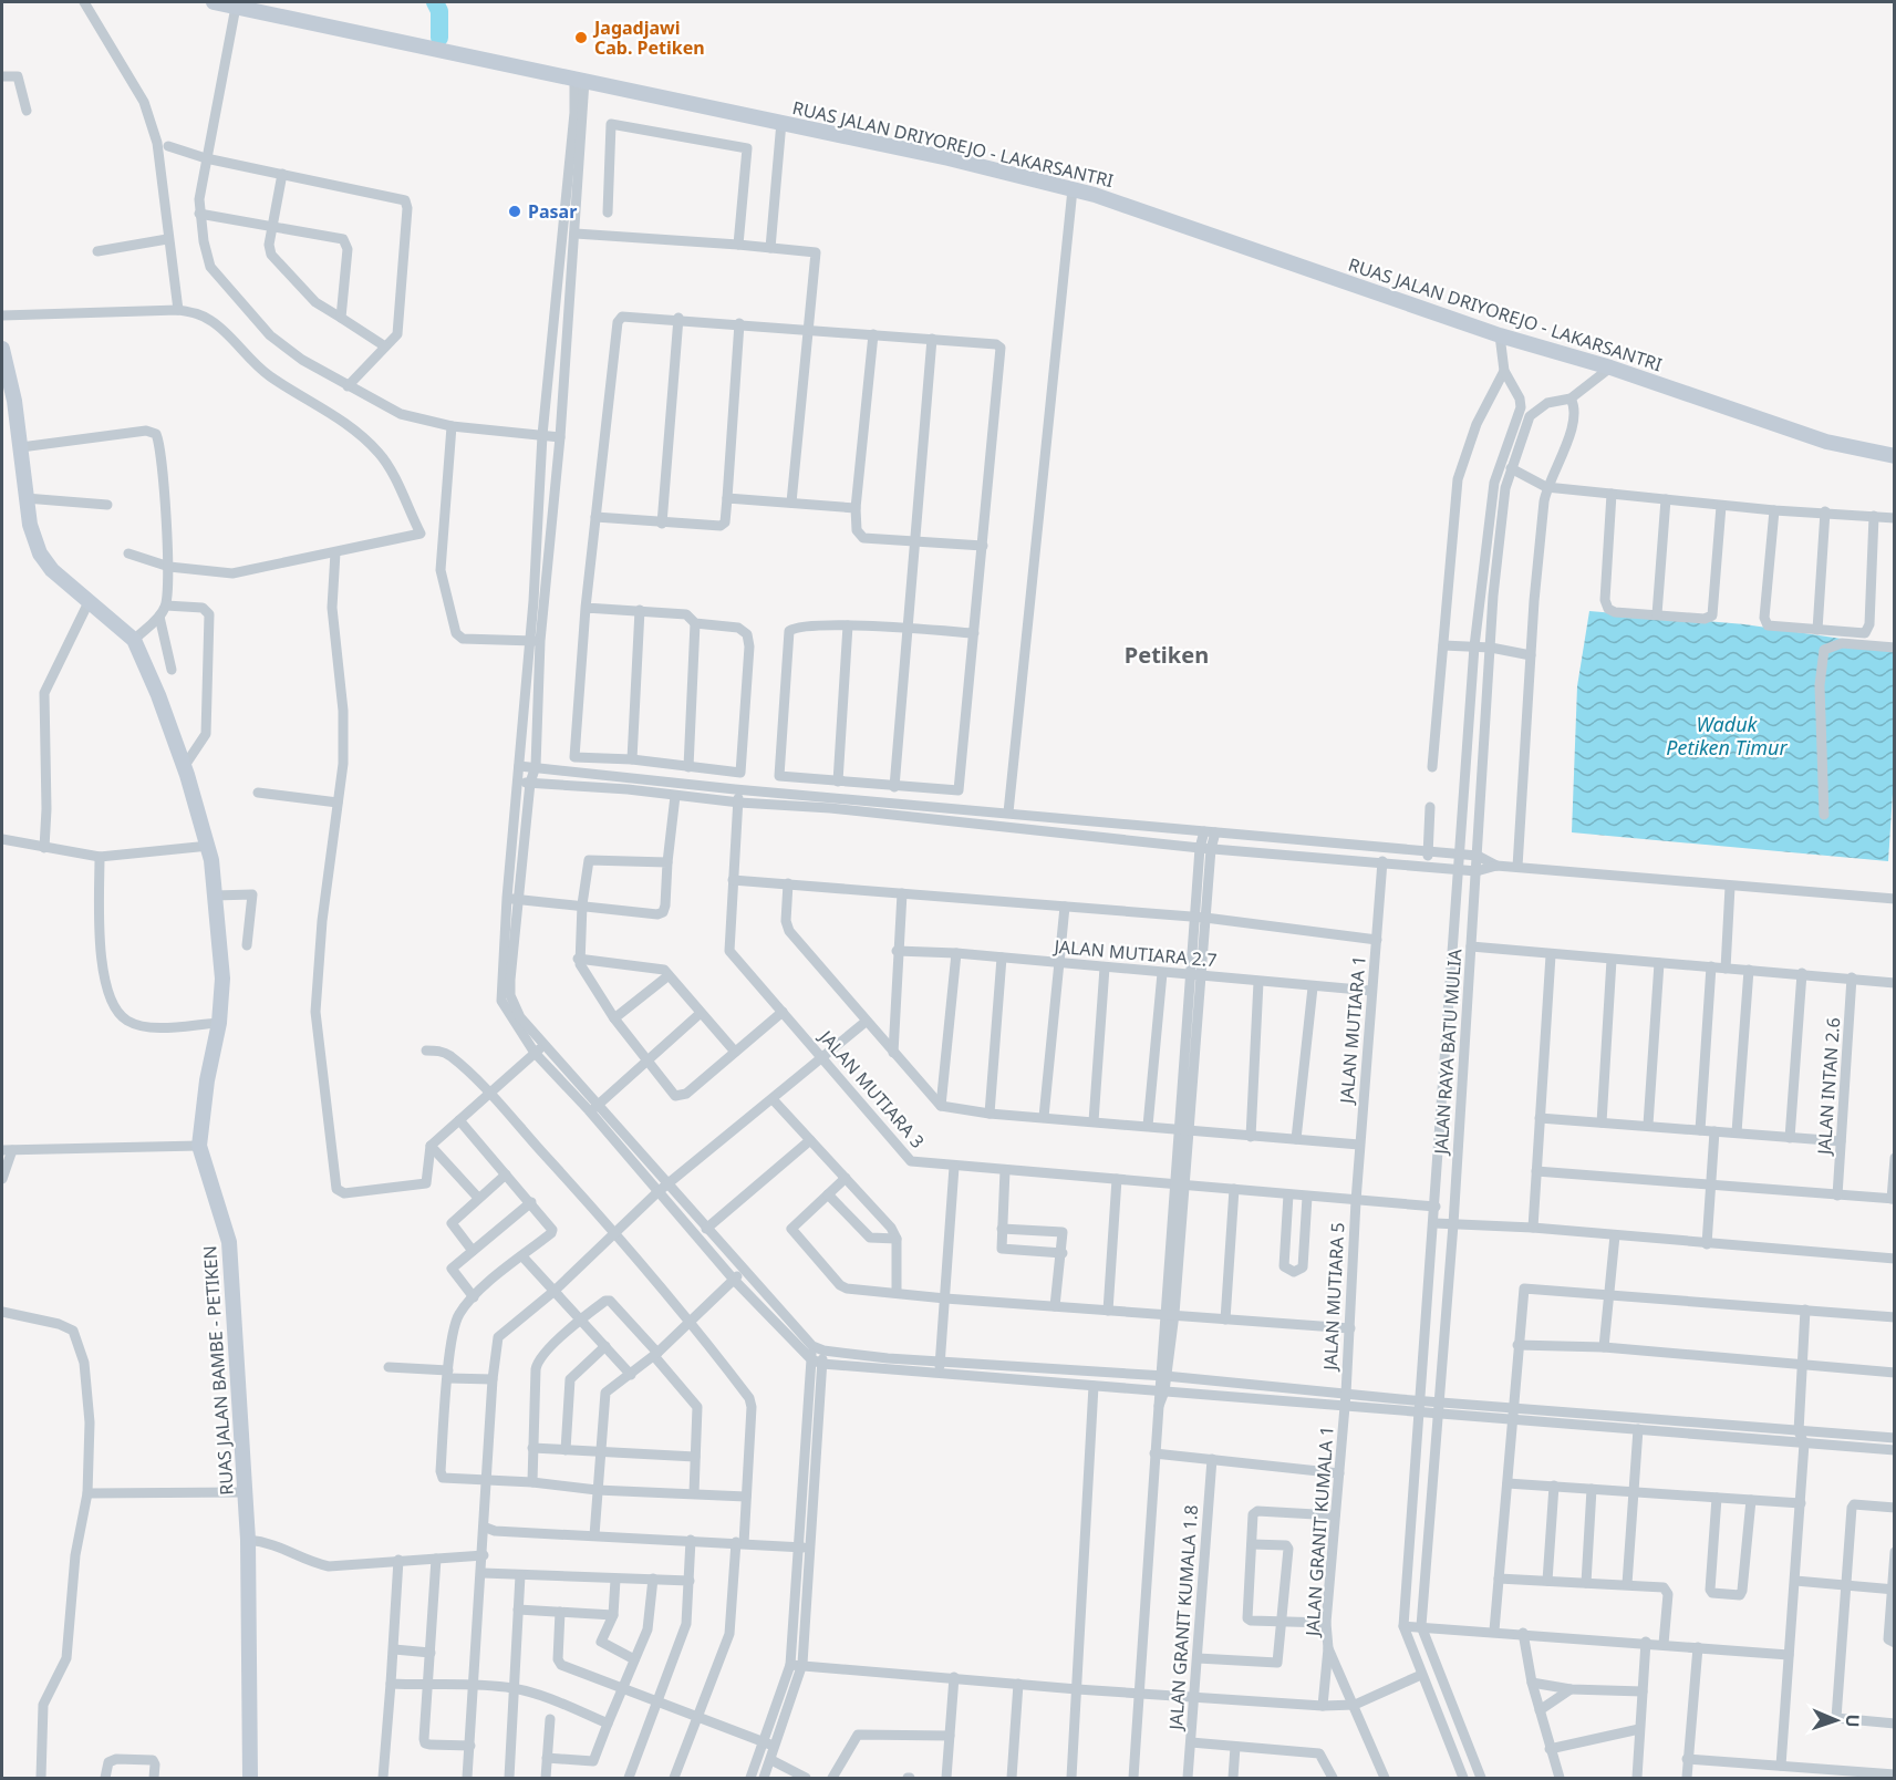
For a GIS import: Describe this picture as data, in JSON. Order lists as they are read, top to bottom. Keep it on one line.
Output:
{"streets":{"main road":["RUAS JALAN DRIYOREJO - LAKARSANTRI","RUAS JALAN BAMBE - PETIKEN"],"street":["JALAN MUTIARA 2.7","JALAN MUTIARA 1","JALAN RAYA BATU MULIA","JALAN INTAN 2.6","JALAN MUTIARA 3","JALAN MUTIARA 5","JALAN GRANIT KUMALA 1","JALAN GRANIT KUMALA 1.8"]},"crossings":[["RUAS JALAN DRIYOREJO - LAKARSANTRI","JALAN RAYA BATU MULIA"],["JALAN MUTIARA 2.7","JALAN MUTIARA 1"],["JALAN MUTIARA 1","JALAN MUTIARA 3"],["JALAN MUTIARA 1","JALAN MUTIARA 5"],["JALAN MUTIARA 3","JALAN MUTIARA 5"],["JALAN MUTIARA 5","JALAN GRANIT KUMALA 1"]],"districts":["Petiken"],"water":["Waduk Petiken Timur"],"places":["Jagadjawi Cab. Petiken","Pasar"],"north":"right"}
